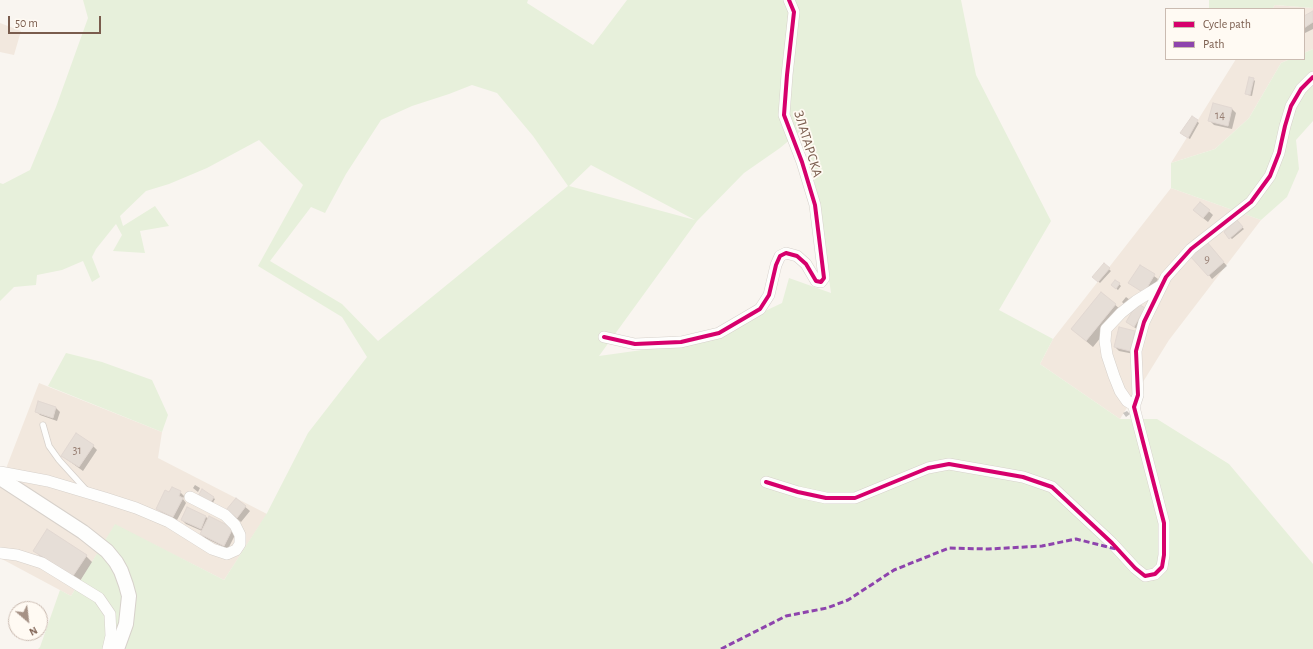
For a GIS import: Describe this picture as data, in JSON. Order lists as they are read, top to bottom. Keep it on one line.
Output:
{"streets":{"street":["ЗЛАТАРСКА"]},"house_numbers":["14","9","31"],"legend":["Cycle path","Path"],"scale_bar":"50 m","north":"bottom right"}
